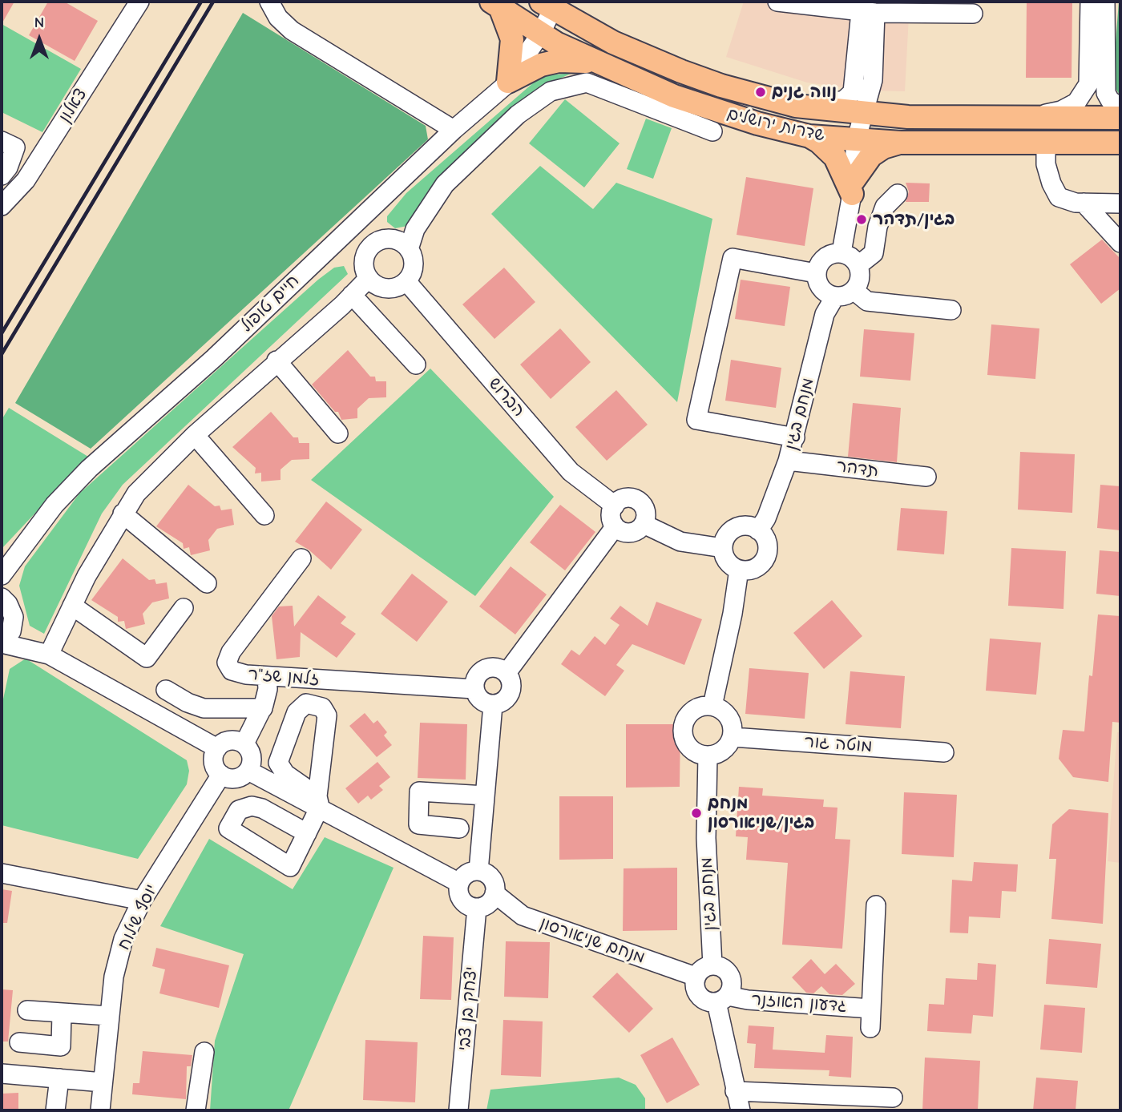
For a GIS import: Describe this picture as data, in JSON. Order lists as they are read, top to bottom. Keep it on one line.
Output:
{"streets":{"main road":["שדרות ירושלים"],"street":["צאלון","חיים טופול","הברוש","מנחם בגין","תדהר","זלמן שז\"ר","מוטה גור","יוסף שילוח","מנחם שניאורסון","גדעון האוזנר","יצחק בן צבי"]},"crossings":[["שדרות ירושלים","חיים טופול"],["מנחם בגין","תדהר"],["מנחם בגין","מוטה גור"],["מנחם בגין","מנחם שניאורסון"],["מנחם בגין","גדעון האוזנר"],["מנחם שניאורסון","גדעון האוזנר"],["מנחם שניאורסון","יצחק בן צבי"]],"places":["נווה גנים","בגין/תדהר","מנחם בגין/שניאורסון"],"north":"top"}
